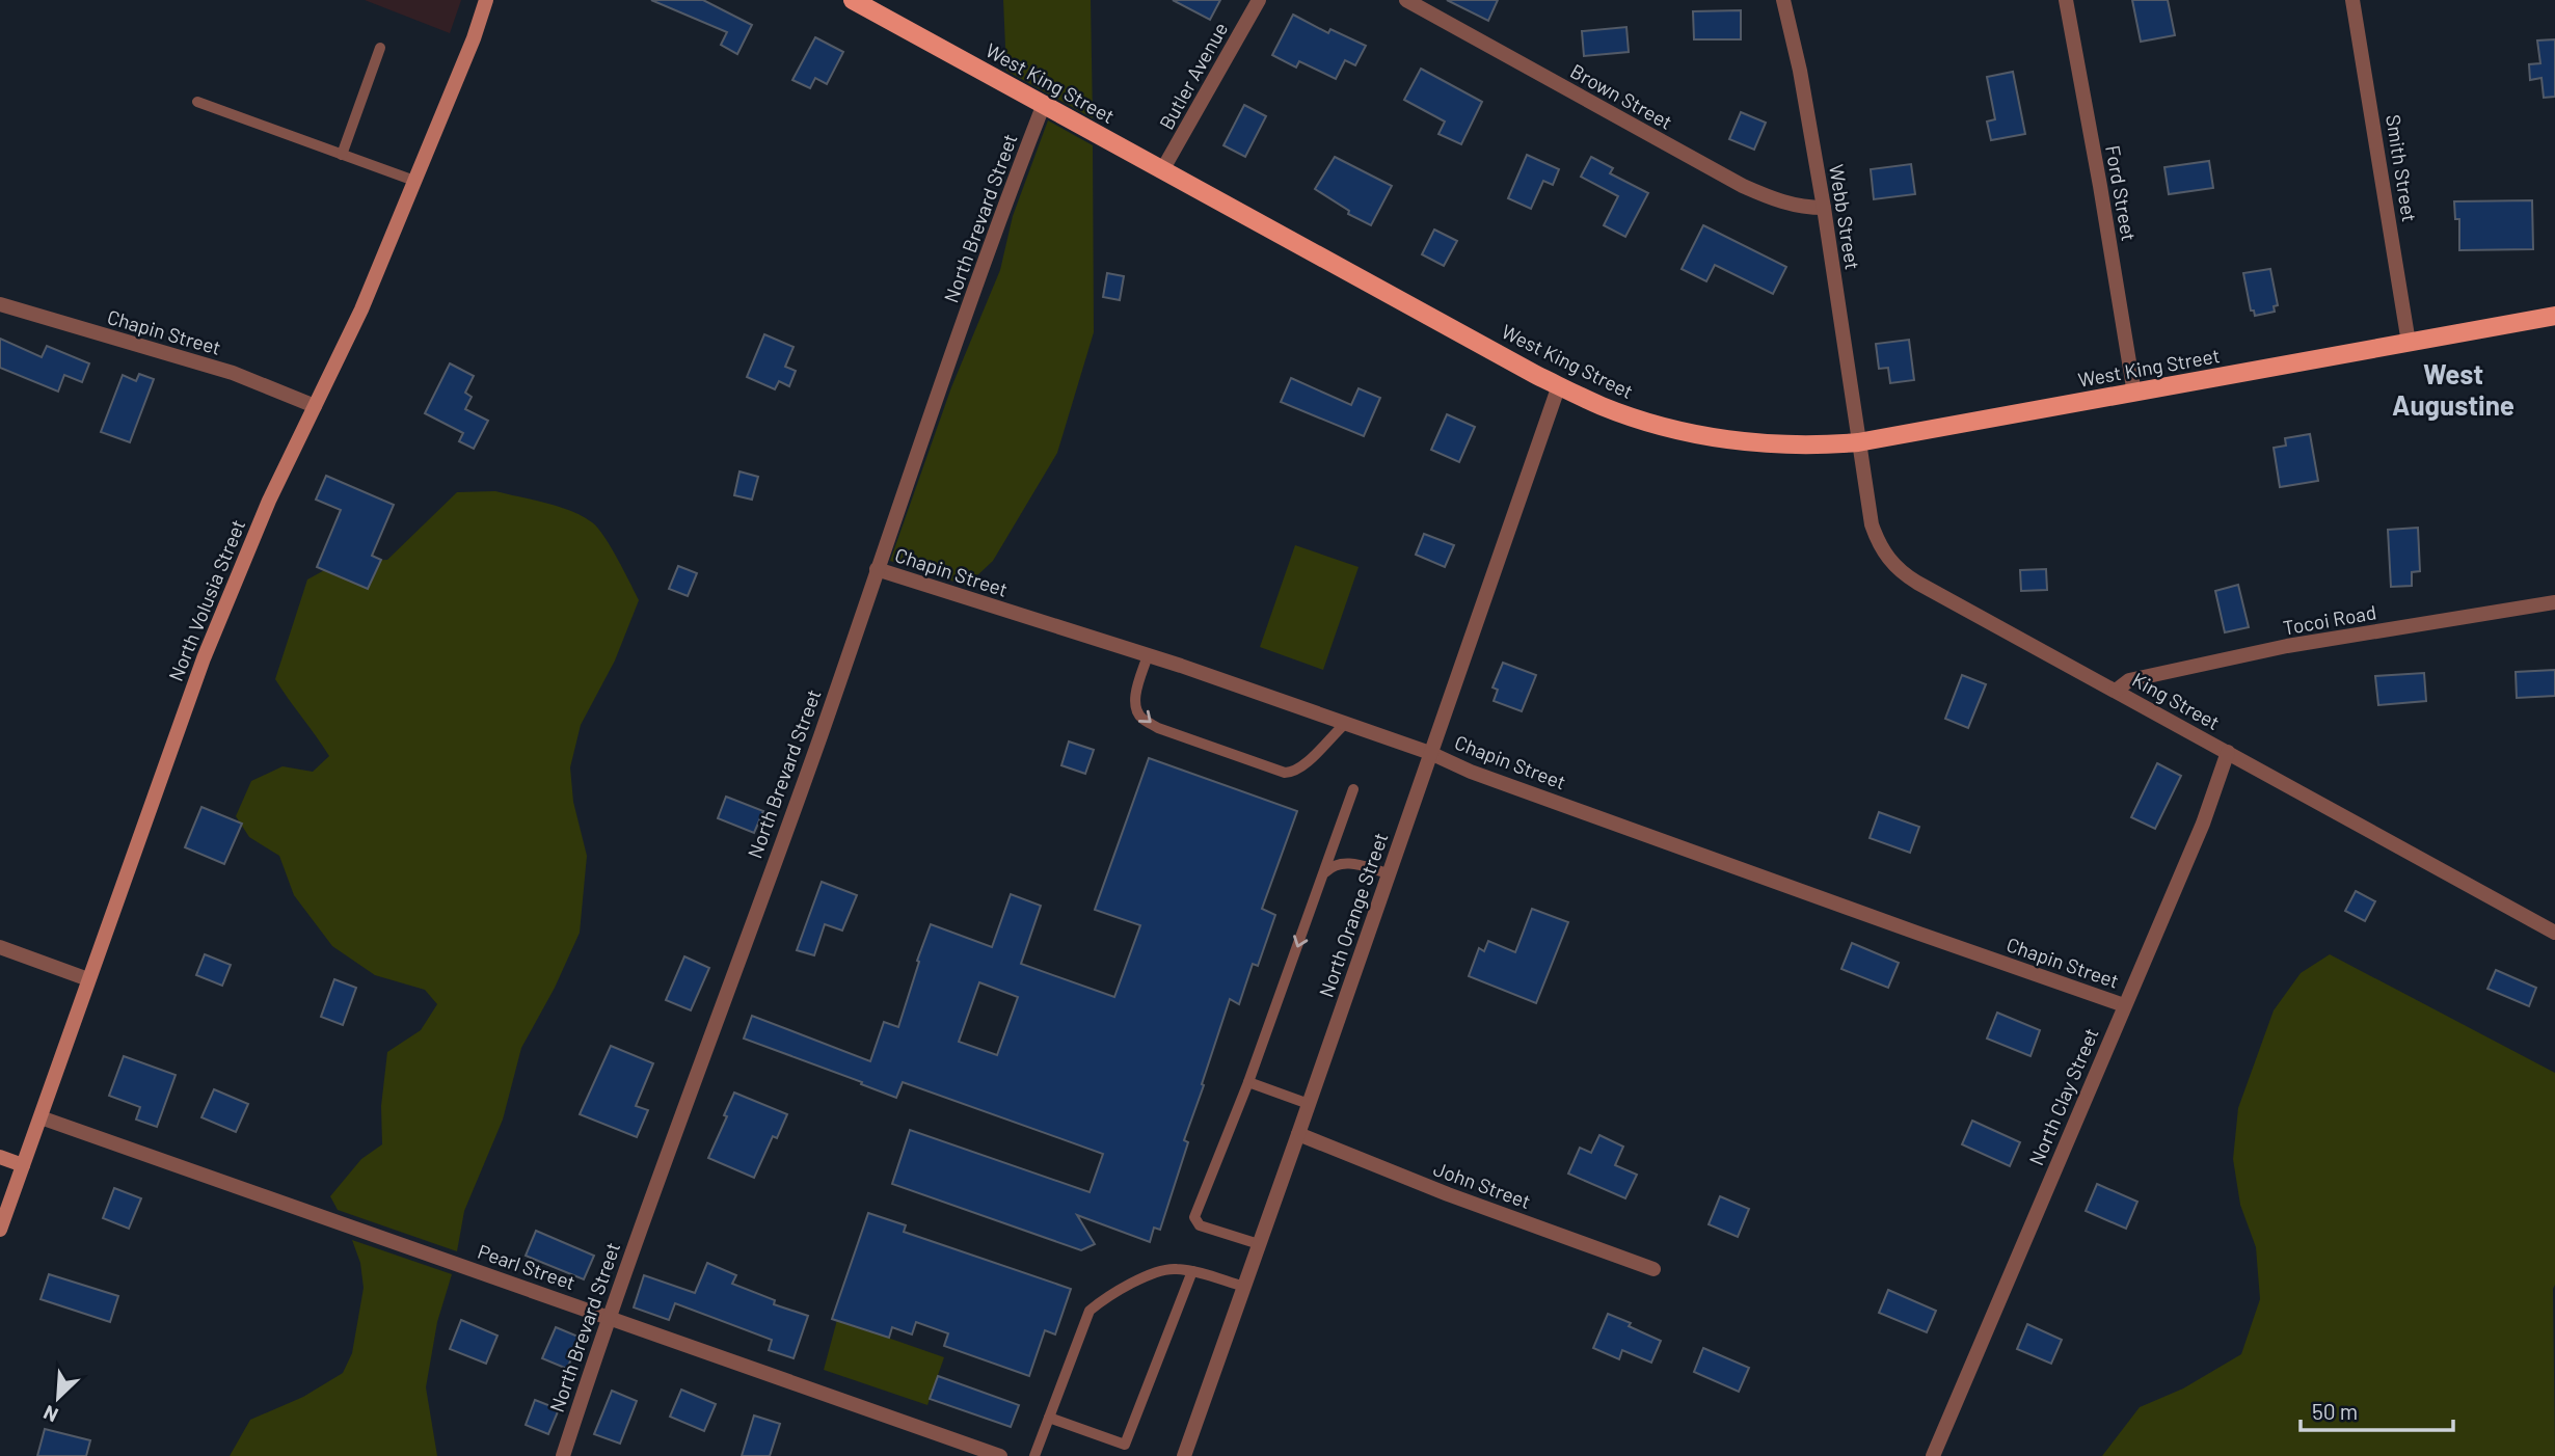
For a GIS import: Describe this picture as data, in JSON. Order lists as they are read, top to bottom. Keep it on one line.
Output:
{"streets":{"main road":["West King Street","North Volusia Street"],"street":["Butler Avenue","Brown Street","Smith Street","Ford Street","Webb Street","North Brevard Street","Chapin Street","Tocoi Road","King Street","North Orange Street","North Clay Street","John Street","Pearl Street"]},"crossings":[["Butler Avenue","West King Street"],["West King Street","Smith Street"],["West King Street","Ford Street"],["West King Street","Webb Street"],["West King Street","North Brevard Street"],["West King Street","King Street"],["West King Street","North Orange Street"],["Brown Street","Webb Street"],["Webb Street","King Street"],["North Brevard Street","Chapin Street"],["North Brevard Street","Pearl Street"],["Chapin Street","North Volusia Street"],["Chapin Street","North Orange Street"],["Chapin Street","North Clay Street"],["North Volusia Street","Pearl Street"],["Tocoi Road","King Street"],["King Street","North Clay Street"],["North Orange Street","John Street"]],"districts":["West Augustine"],"scale_bar":"50 m","north":"bottom left"}
